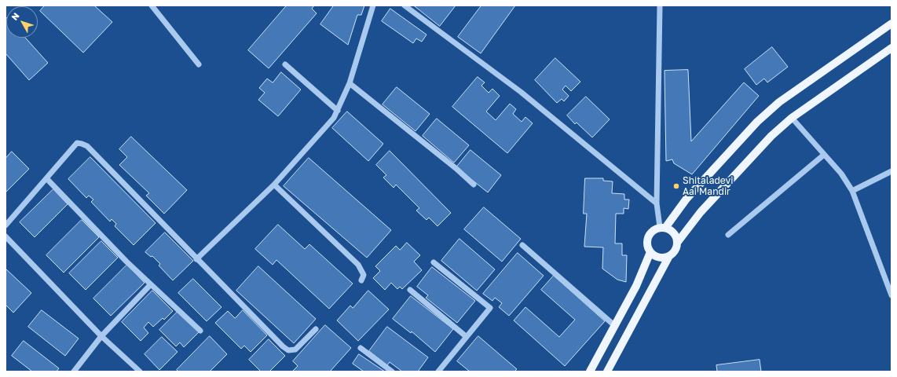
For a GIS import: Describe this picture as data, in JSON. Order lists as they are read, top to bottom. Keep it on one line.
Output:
{"places":["Shitaladevi Aai Mandir"],"north":"top left"}
